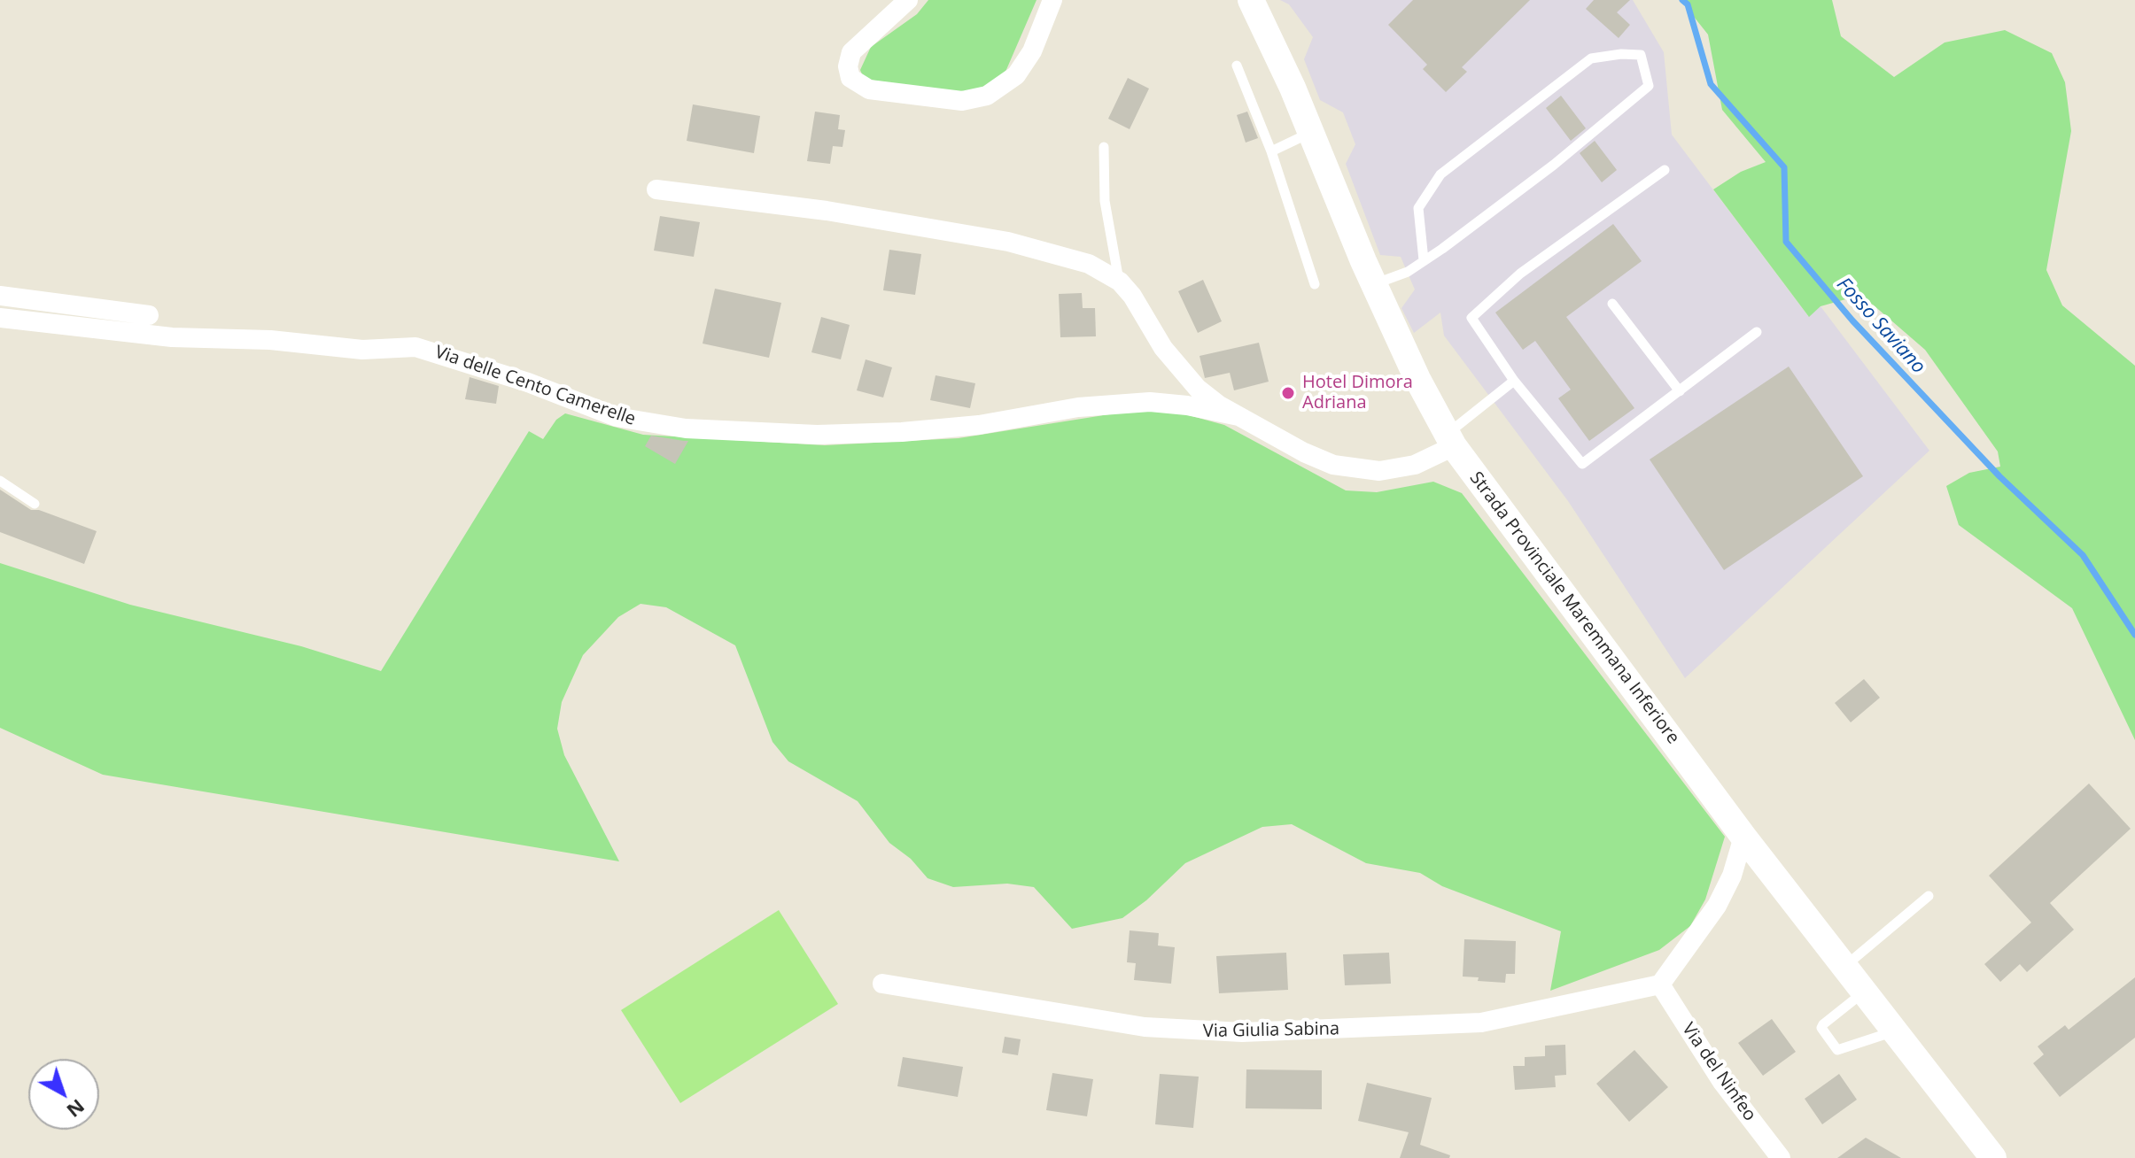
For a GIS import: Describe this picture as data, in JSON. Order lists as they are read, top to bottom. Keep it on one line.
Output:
{"streets":{"main road":["Strada Provinciale Maremmana Inferiore"],"street":["Via delle Cento Camerelle","Via Giulia Sabina","Via del Ninfeo"]},"crossings":[["Via delle Cento Camerelle","Strada Provinciale Maremmana Inferiore"],["Via Giulia Sabina","Via del Ninfeo"]],"water":["Fosso Saviano"],"places":["Hotel Dimora Adriana"],"north":"bottom right"}
